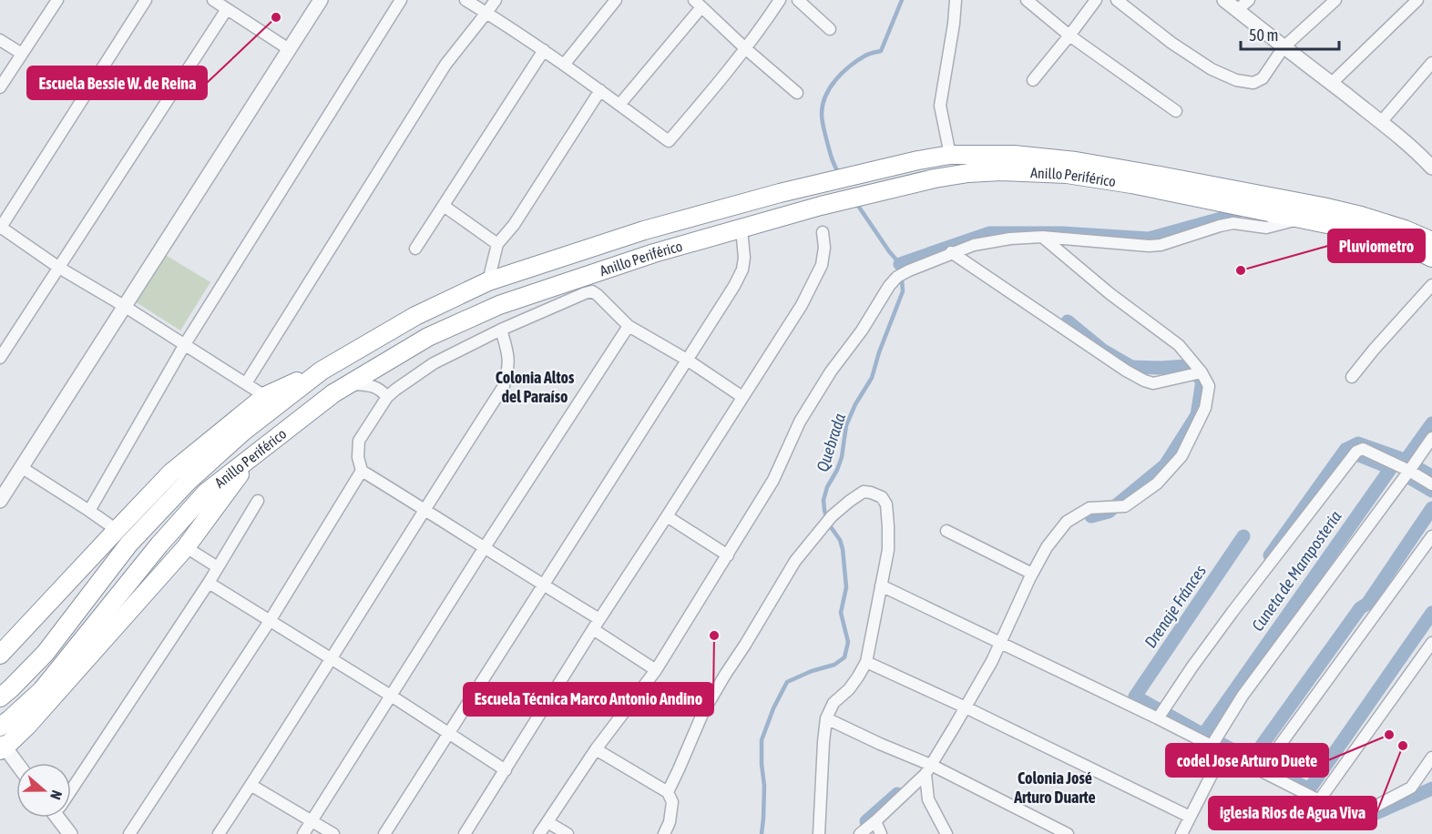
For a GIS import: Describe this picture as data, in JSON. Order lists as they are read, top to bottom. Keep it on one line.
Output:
{"streets":{"highway":["Anillo Periférico"]},"districts":["Colonia Altos del Paraíso","Colonia José Arturo Duarte"],"water":["Quebrada","Cuneta de Mamposteria","Drenaje Fránces"],"places":["Escuela Bessie W. de Reina","Pluviometro","Escuela Técnica Marco Antonio Andino","codel Jose Arturo Duete","iglesia Rios de Agua Viva"],"scale_bar":"50 m","north":"right"}
